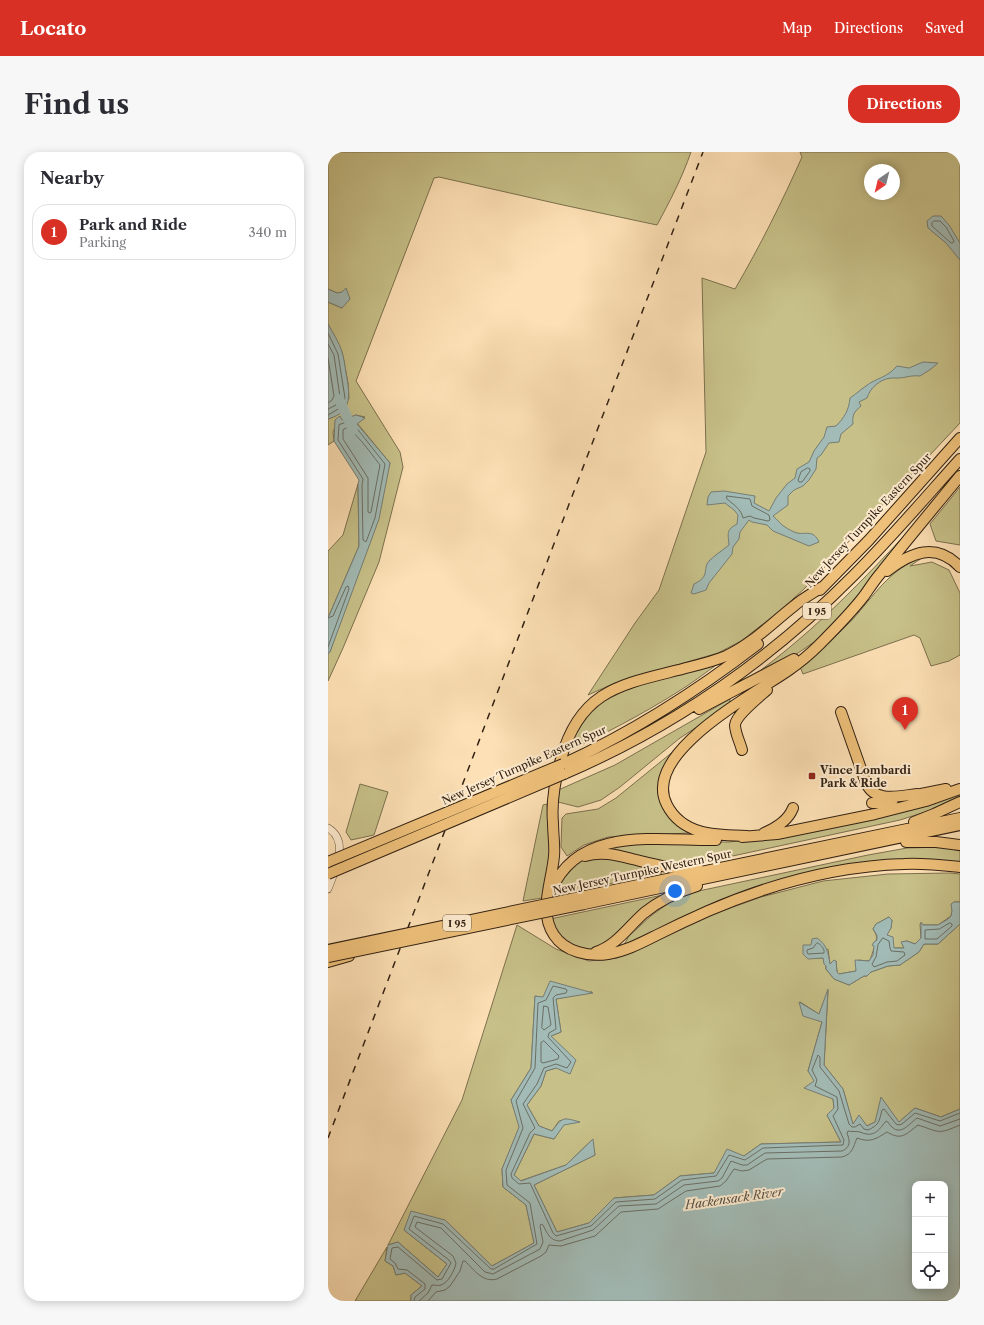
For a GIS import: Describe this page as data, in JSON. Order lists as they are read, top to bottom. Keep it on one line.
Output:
{"streets":{"highway":["New Jersey Turnpike Eastern Spur","I 95","New Jersey Turnpike Western Spur"]},"water":["Hackensack River"],"places":{"transit":["Vince Lombardi Park & Ride"]},"north":"bottom left","page":{"header":"Locato","nav":["Map","Directions","Saved"],"buttons":"Directions","title":"Find us","heading":"Nearby","list":[{"mark":"1","name":"Park and Ride","note":"Parking","value":"340 m"}],"pins":"1","map_buttons":["+","−"]}}
